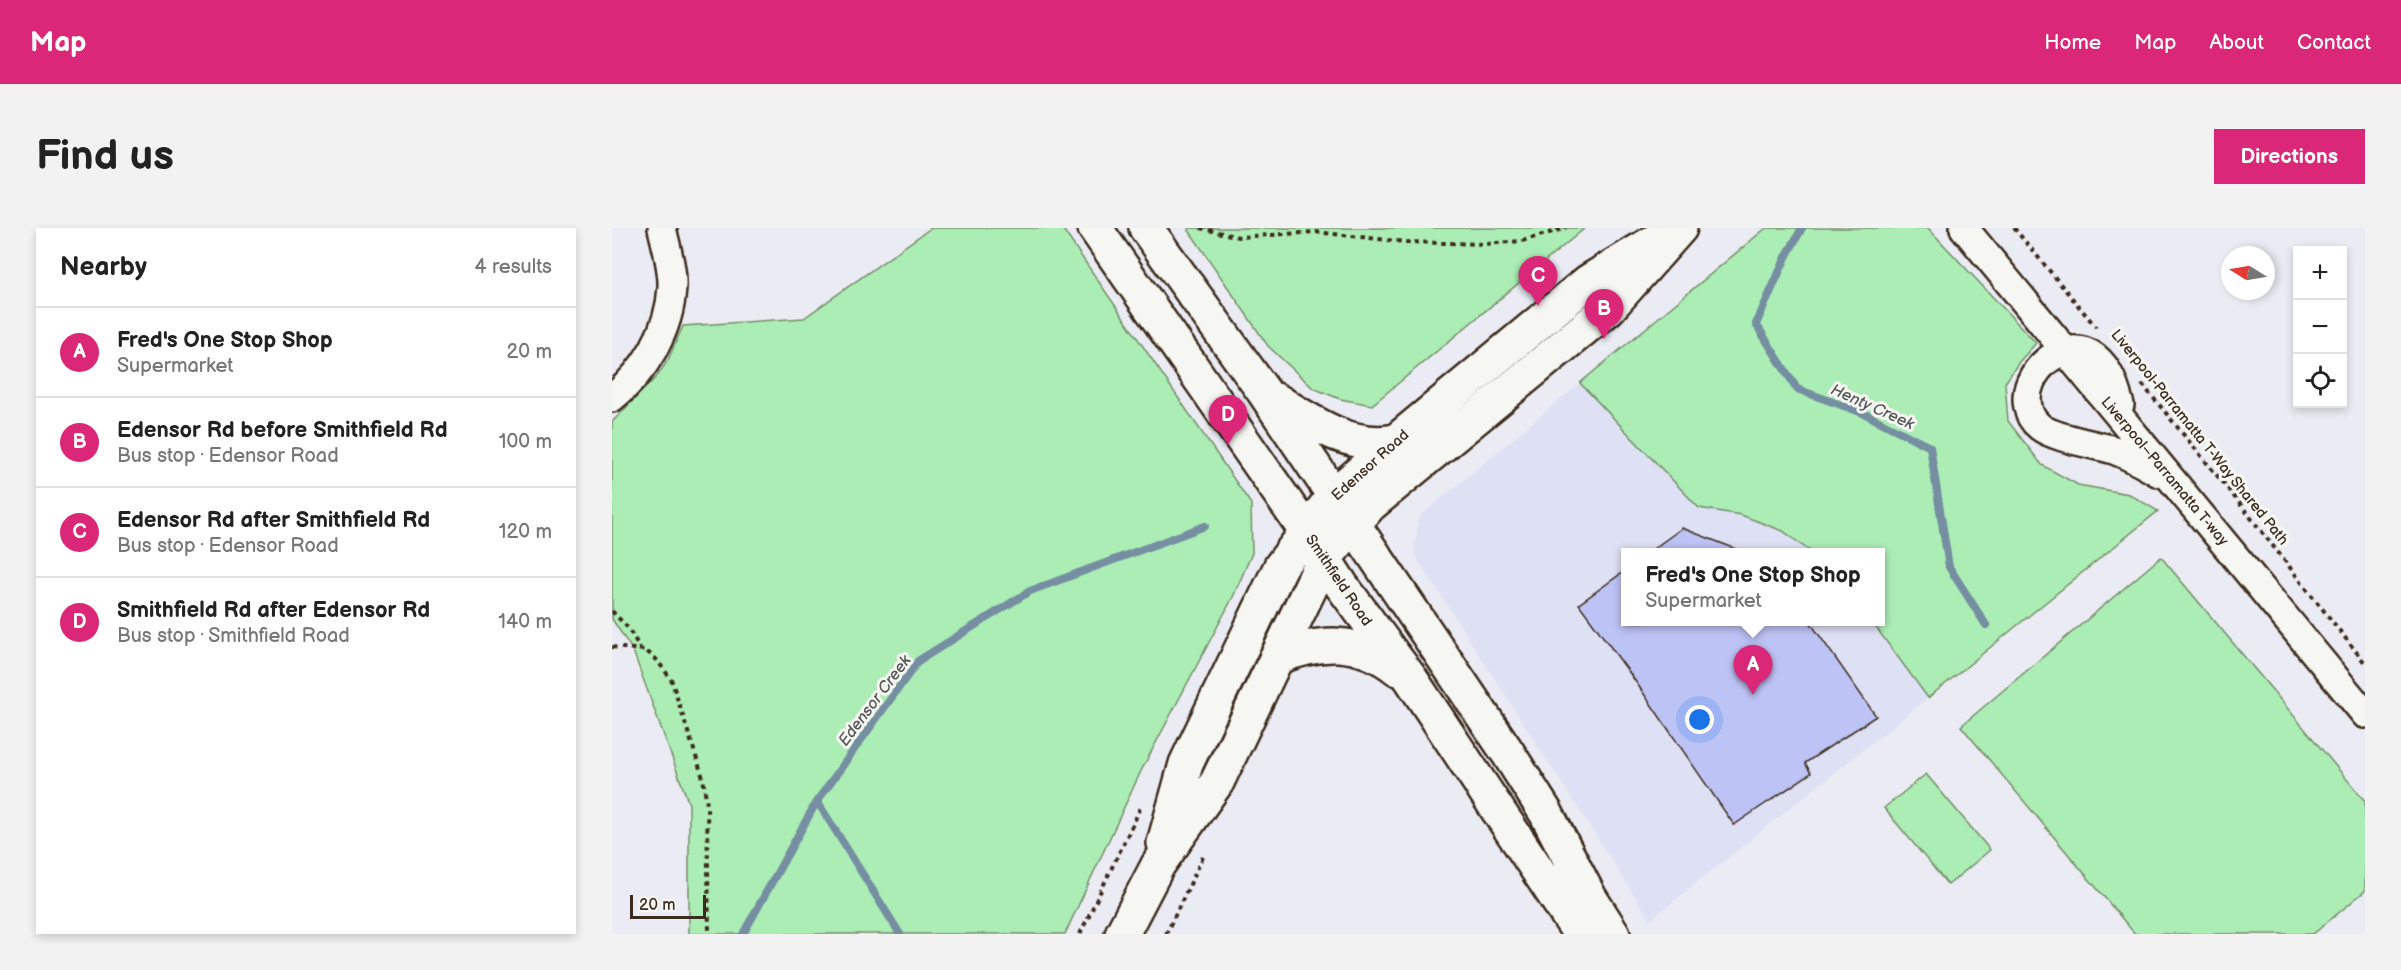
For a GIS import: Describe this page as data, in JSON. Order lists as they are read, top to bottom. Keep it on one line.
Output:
{"streets":{"main road":["Edensor Road","Smithfield Road"],"street":["Liverpool–Parramatta T-way"],"path":["Liverpool-Parramatta T-Way Shared Path"]},"crossings":[["Edensor Road","Smithfield Road"]],"water":["Henty Creek","Edensor Creek"],"scale_bar":"20 m","north":"left","page":{"header":"Map","nav":["Home","Map","About","Contact"],"buttons":"Directions","title":"Find us","heading":["Nearby","4 results"],"map_buttons":["+","−"],"pins":["C","B","D","A"],"list":[{"mark":"A","name":"Fred's One Stop Shop","note":"Supermarket","value":"20 m"},{"mark":"B","name":"Edensor Rd before Smithfield Rd","note":"Bus stop · Edensor Road","value":"100 m"},{"mark":"C","name":"Edensor Rd after Smithfield Rd","note":"Bus stop · Edensor Road","value":"120 m"},{"mark":"D","name":"Smithfield Rd after Edensor Rd","note":"Bus stop · Smithfield Road","value":"140 m"}],"popup":["Fred's One Stop Shop","Supermarket"],"scale":"20 m"}}
